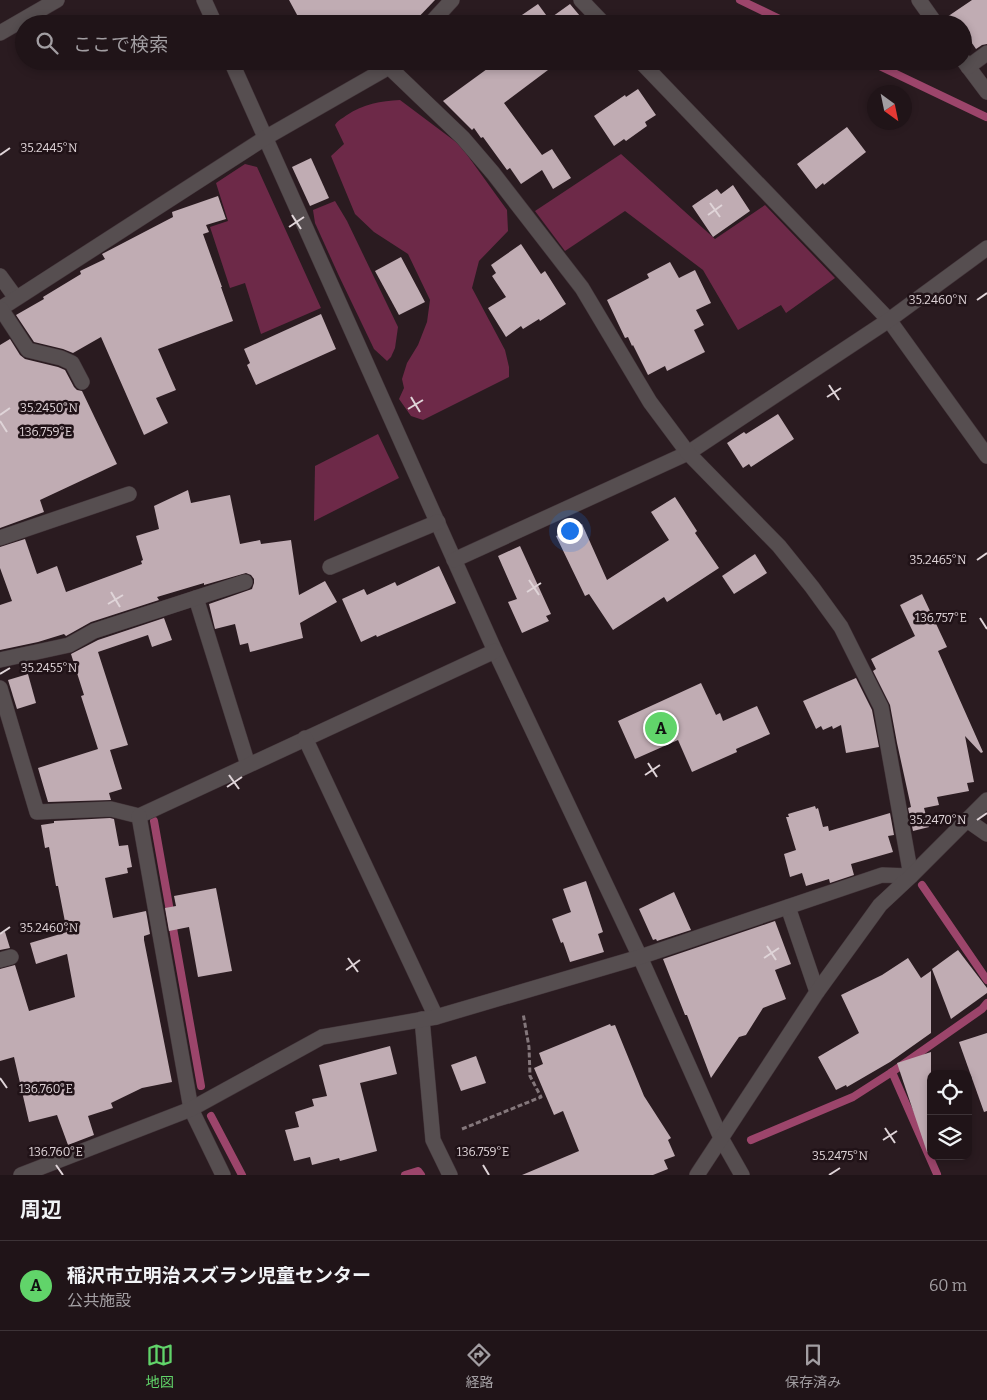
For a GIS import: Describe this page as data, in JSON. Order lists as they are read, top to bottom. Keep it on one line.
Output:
{"north":"bottom right","page":{"search":"ここで検索","pins":"A","heading":"周辺","list":[{"mark":"A","name":"稲沢市立明治スズラン児童センター","note":"公共施設","value":"60 m"}],"nav":["地図","経路","保存済み"]},"coordinates":["35.2445°N","35.2460°N","35.2450°N","136.759°E","35.2465°N","136.757°E","35.2455°N","35.2470°N","136.760°E","35.2475°N"]}
